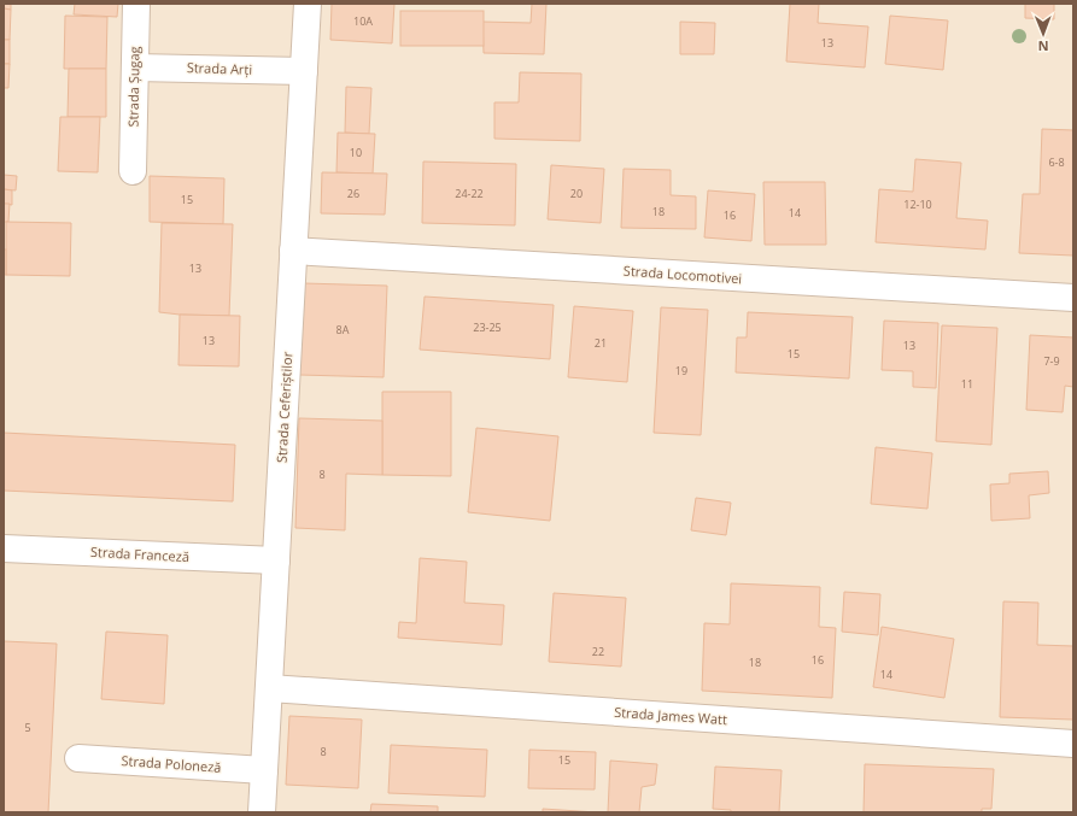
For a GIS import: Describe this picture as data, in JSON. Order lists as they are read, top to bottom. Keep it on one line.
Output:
{"streets":{"street":["Strada Arți","Strada Șugag","Strada Locomotivei","Strada Ceferiștilor","Strada Franceză","Strada James Watt","Strada Poloneză"]},"crossings":[["Strada Arți","Strada Șugag"],["Strada Arți","Strada Ceferiștilor"],["Strada Locomotivei","Strada Ceferiștilor"],["Strada Ceferiștilor","Strada Franceză"],["Strada Ceferiștilor","Strada James Watt"],["Strada Ceferiștilor","Strada Poloneză"]],"house_numbers":["10A","13","10","6-8","26","24-22","20","15","12-10","18","14","16","13","23-25","8A","13","21","13","15","7-9","19","11","8","22","16","18","14","5","8","15"],"north":"bottom"}
